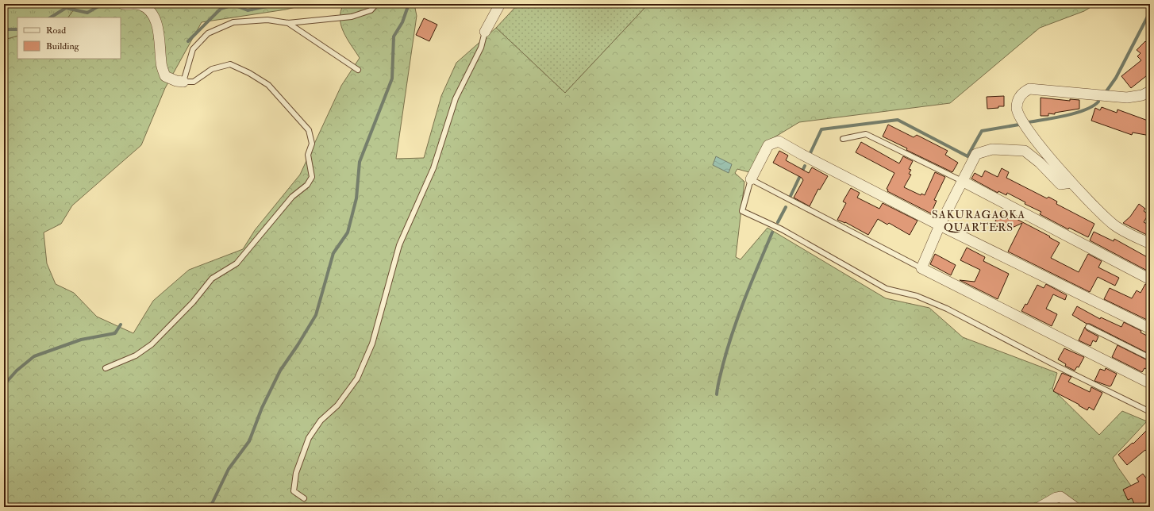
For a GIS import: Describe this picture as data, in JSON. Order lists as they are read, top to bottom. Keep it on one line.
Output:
{"districts":["SAKURAGAOKA QUARTERS"],"legend":["Road","Building"]}
